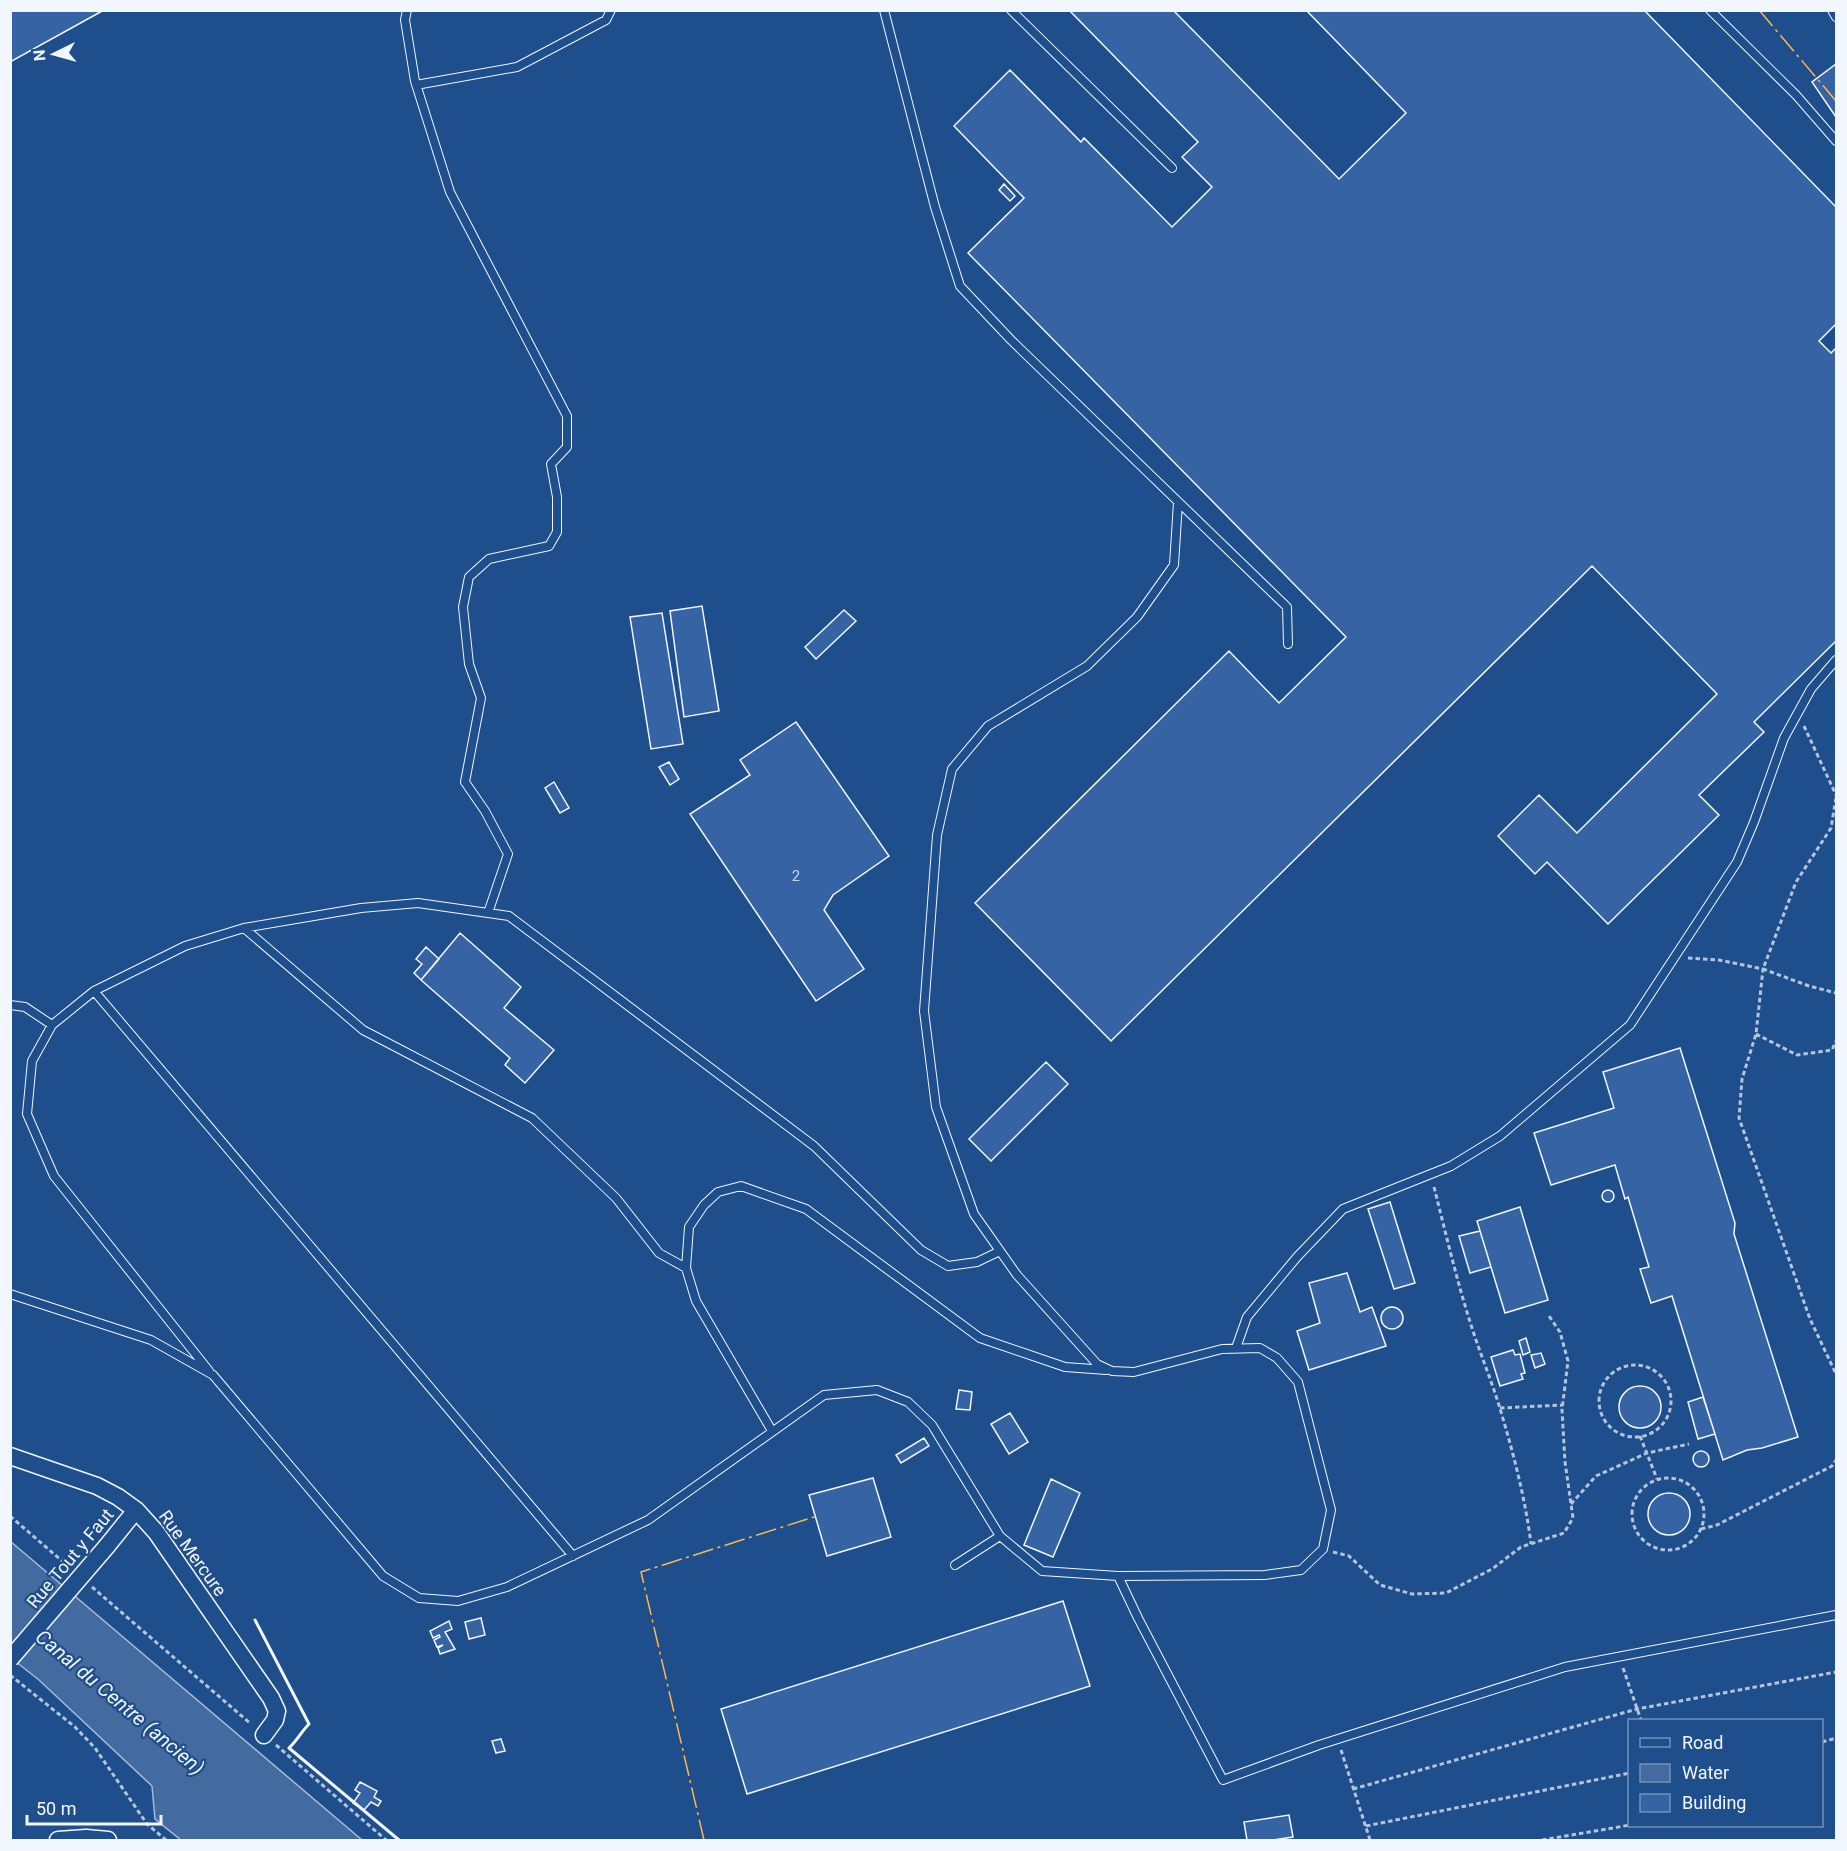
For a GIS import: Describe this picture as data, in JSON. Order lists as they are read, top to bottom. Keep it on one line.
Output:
{"streets":{"street":["Rue Mercure","Rue Tout y Faut"]},"crossings":[["Rue Mercure","Rue Tout y Faut"]],"water":["Canal du Centre (ancien)"],"house_numbers":["2"],"legend":["Road","Water","Building"],"scale_bar":"50 m","north":"left"}
